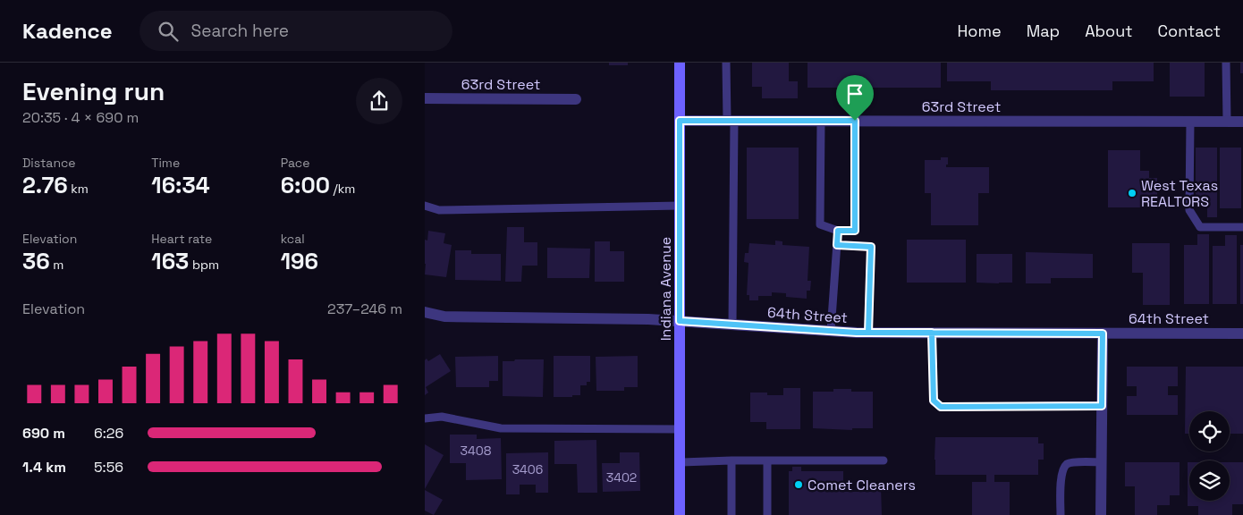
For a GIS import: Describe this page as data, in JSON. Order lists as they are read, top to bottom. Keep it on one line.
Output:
{"streets":{"main road":["Indiana Avenue"],"street":["63rd Street","64th Street"]},"crossings":[["63rd Street","Indiana Avenue"],["Indiana Avenue","64th Street"]],"places":["West Texas REALTORS","Comet Cleaners"],"house_numbers":["3408","3406","3402"],"page":{"header":"Kadence","search":"Search here","nav":["Home","Map","About","Contact"],"heading":["Evening run","20:35 · 4 × 690 m"],"stats":[["Distance","2.76 km"],["Time","16:34"],["Pace","6:00 /km"],["Elevation","36 m"],["Heart rate","163 bpm"],["kcal","196"]],"chart":["Elevation","237–246 m"],"list":[{"name":"690 m","note":"6:26"},{"name":"1.4 km","note":"5:56"}]}}
